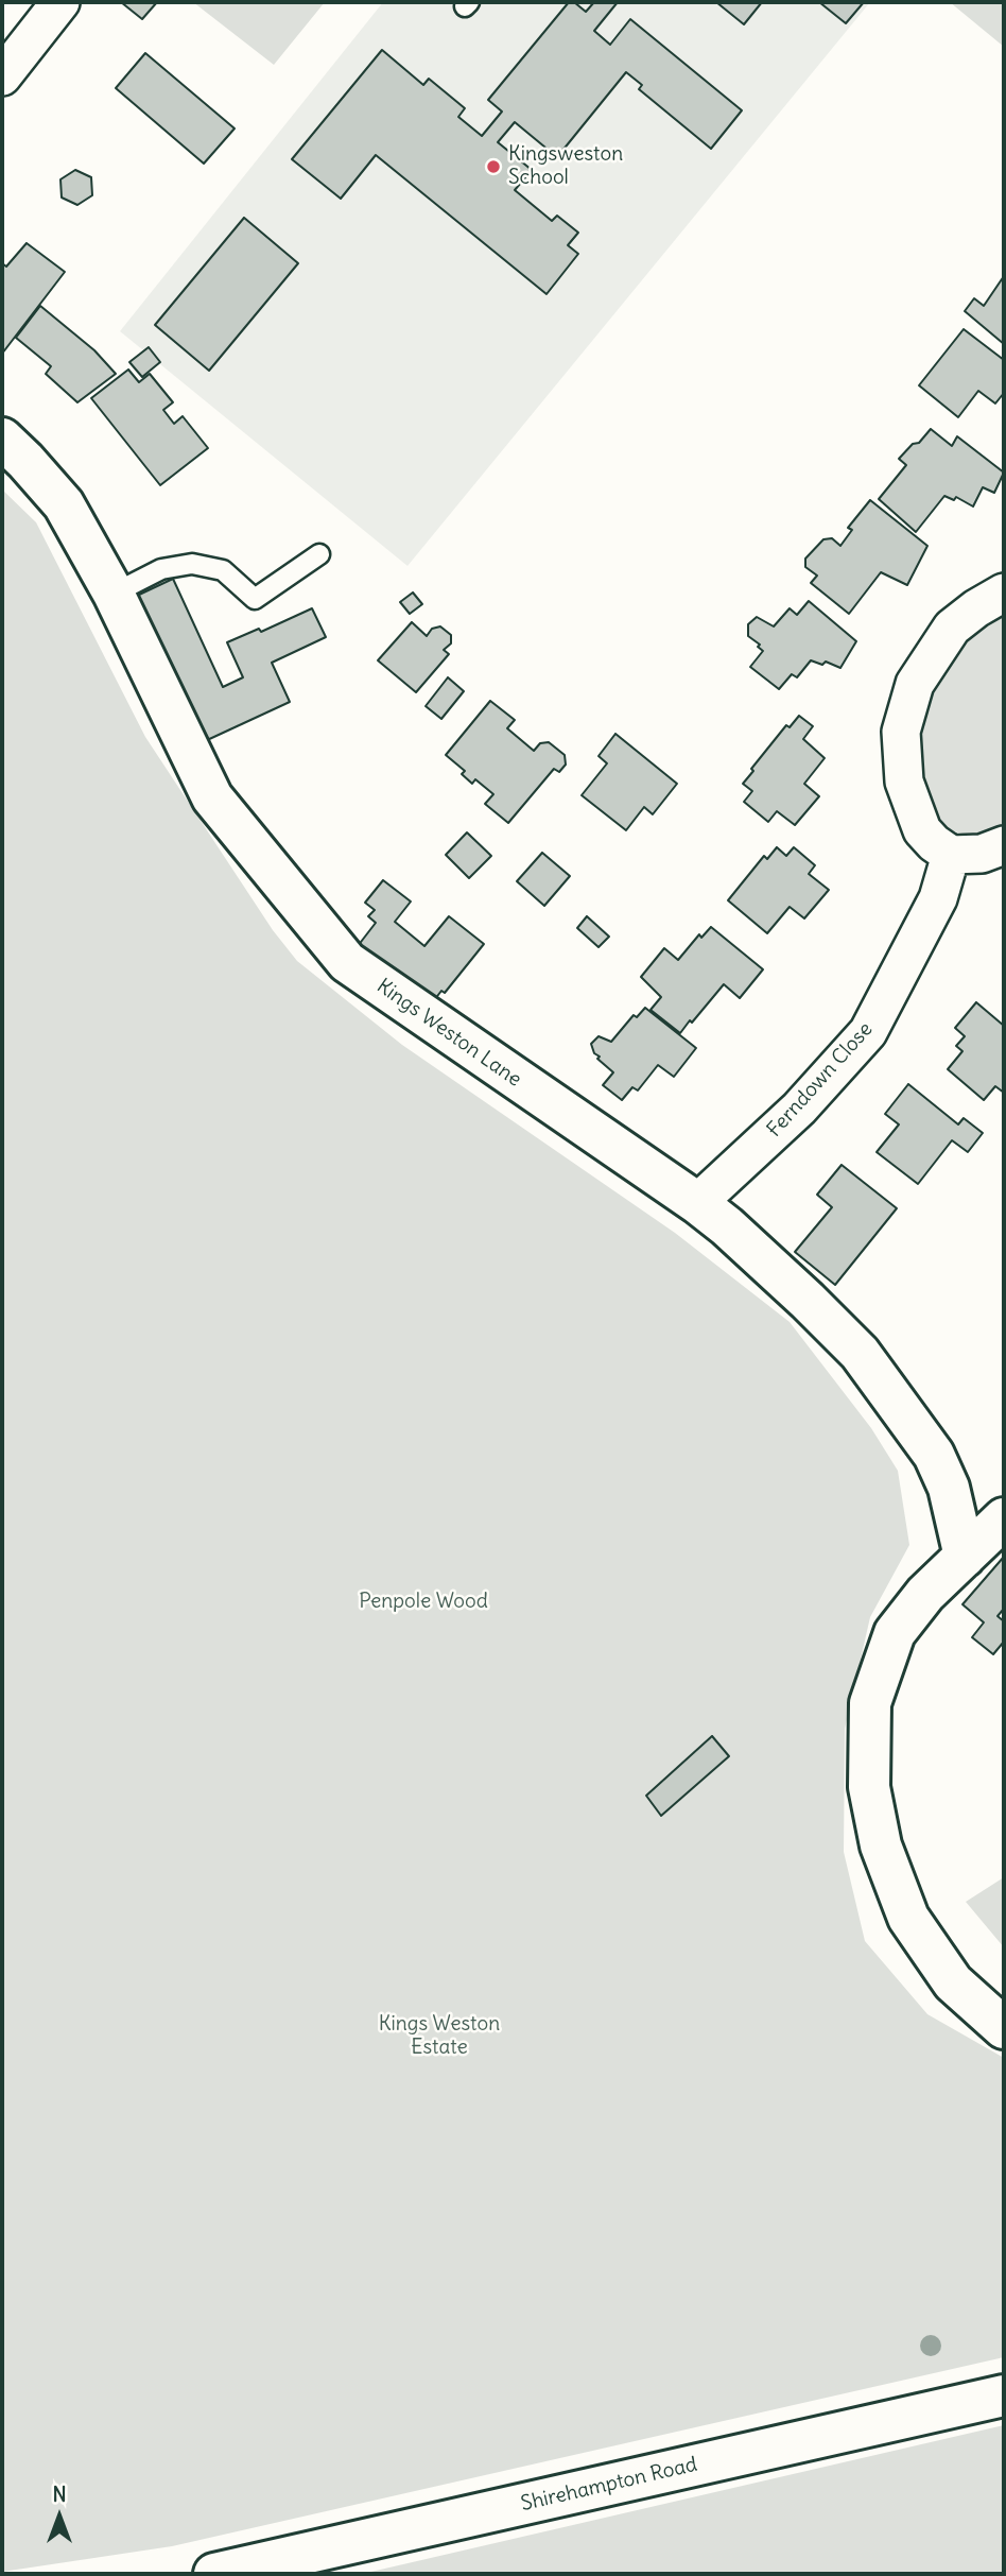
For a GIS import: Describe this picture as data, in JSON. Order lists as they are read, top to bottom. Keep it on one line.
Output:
{"streets":{"street":["Kings Weston Lane","Ferndown Close","Shirehampton Road"]},"crossings":[["Kings Weston Lane","Ferndown Close"]],"parks":["Penpole Wood","Kings Weston Estate"],"places":["Kingsweston School"],"north":"top"}
